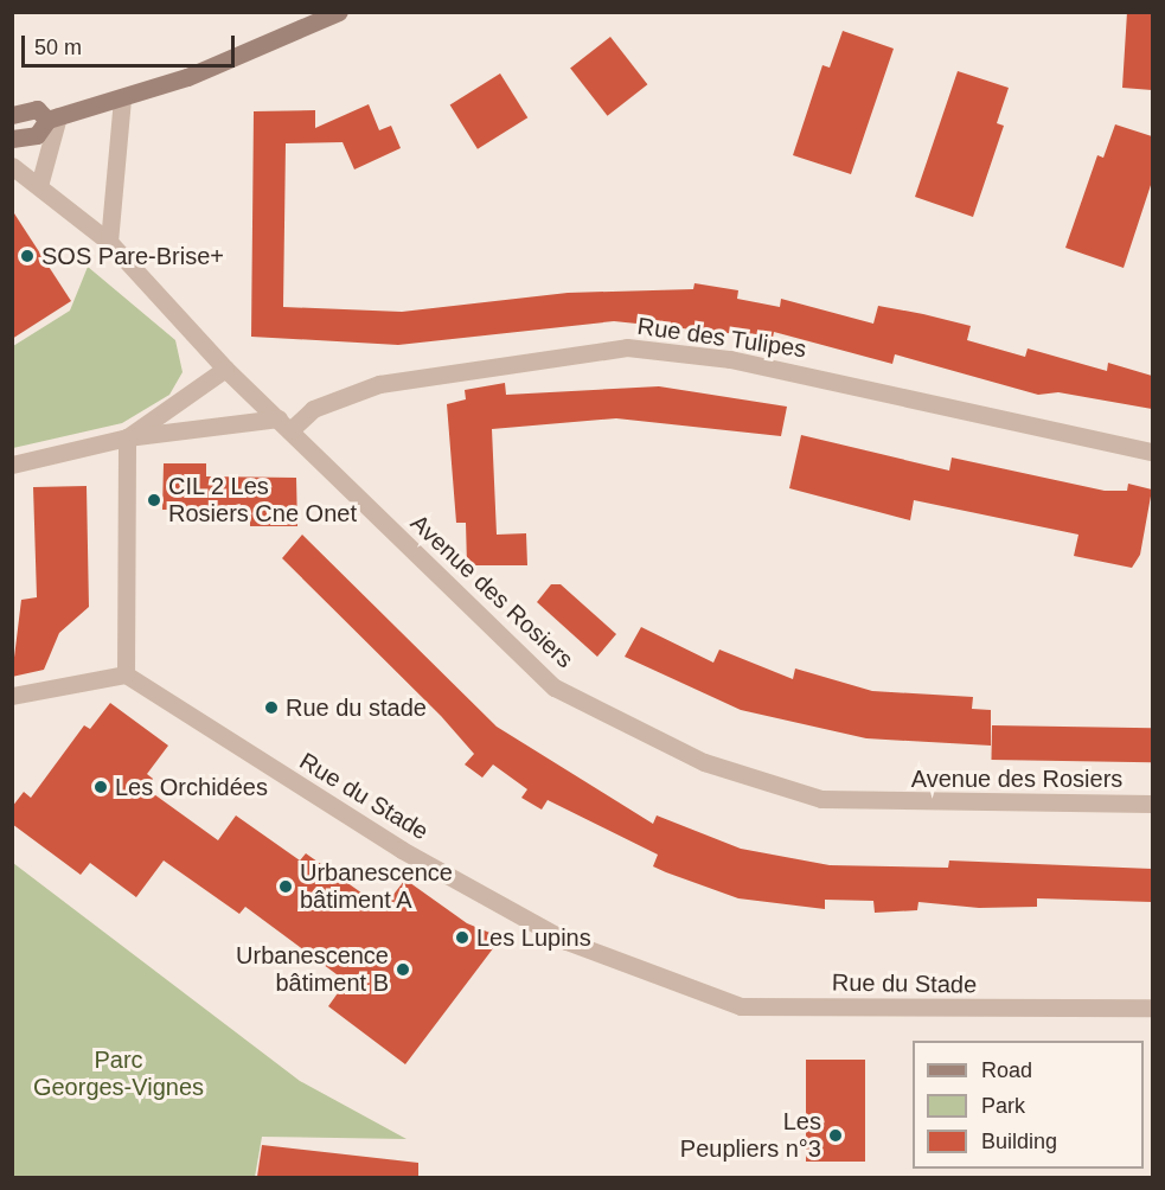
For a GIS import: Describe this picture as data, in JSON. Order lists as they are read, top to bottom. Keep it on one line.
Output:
{"streets":{"street":["Rue des Tulipes","Avenue des Rosiers","Rue du Stade"]},"crossings":[["Rue des Tulipes","Avenue des Rosiers"]],"parks":["Parc Georges-Vignes"],"places":["SOS Pare-Brise+","CIL 2 Les Rosiers Cne Onet","Rue du stade","Les Orchidées","Urbanescence bâtiment A","Les Lupins","Urbanescence bâtiment B","Les Peupliers n°3"],"legend":["Road","Park","Building"],"scale_bar":"50 m"}
